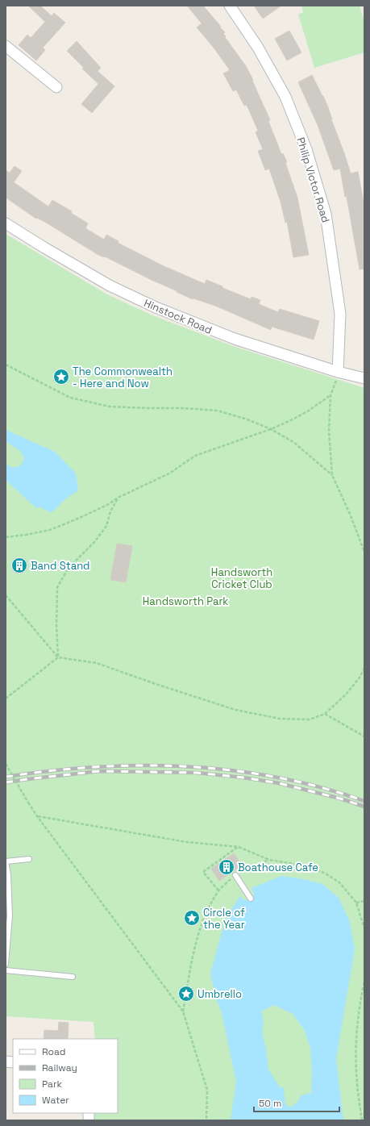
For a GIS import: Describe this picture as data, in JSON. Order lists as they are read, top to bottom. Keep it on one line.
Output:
{"streets":{"street":["Philip Victor Road","Hinstock Road"]},"crossings":[["Philip Victor Road","Hinstock Road"]],"parks":["Handsworth Cricket Club","Handsworth Park"],"places":{"place":["The Commonwealth - Here and Now","Circle of the Year","Umbrello"],"building":["Band Stand","Boathouse Cafe"]},"legend":["Road","Railway","Park","Water"],"scale_bar":"50 m"}
